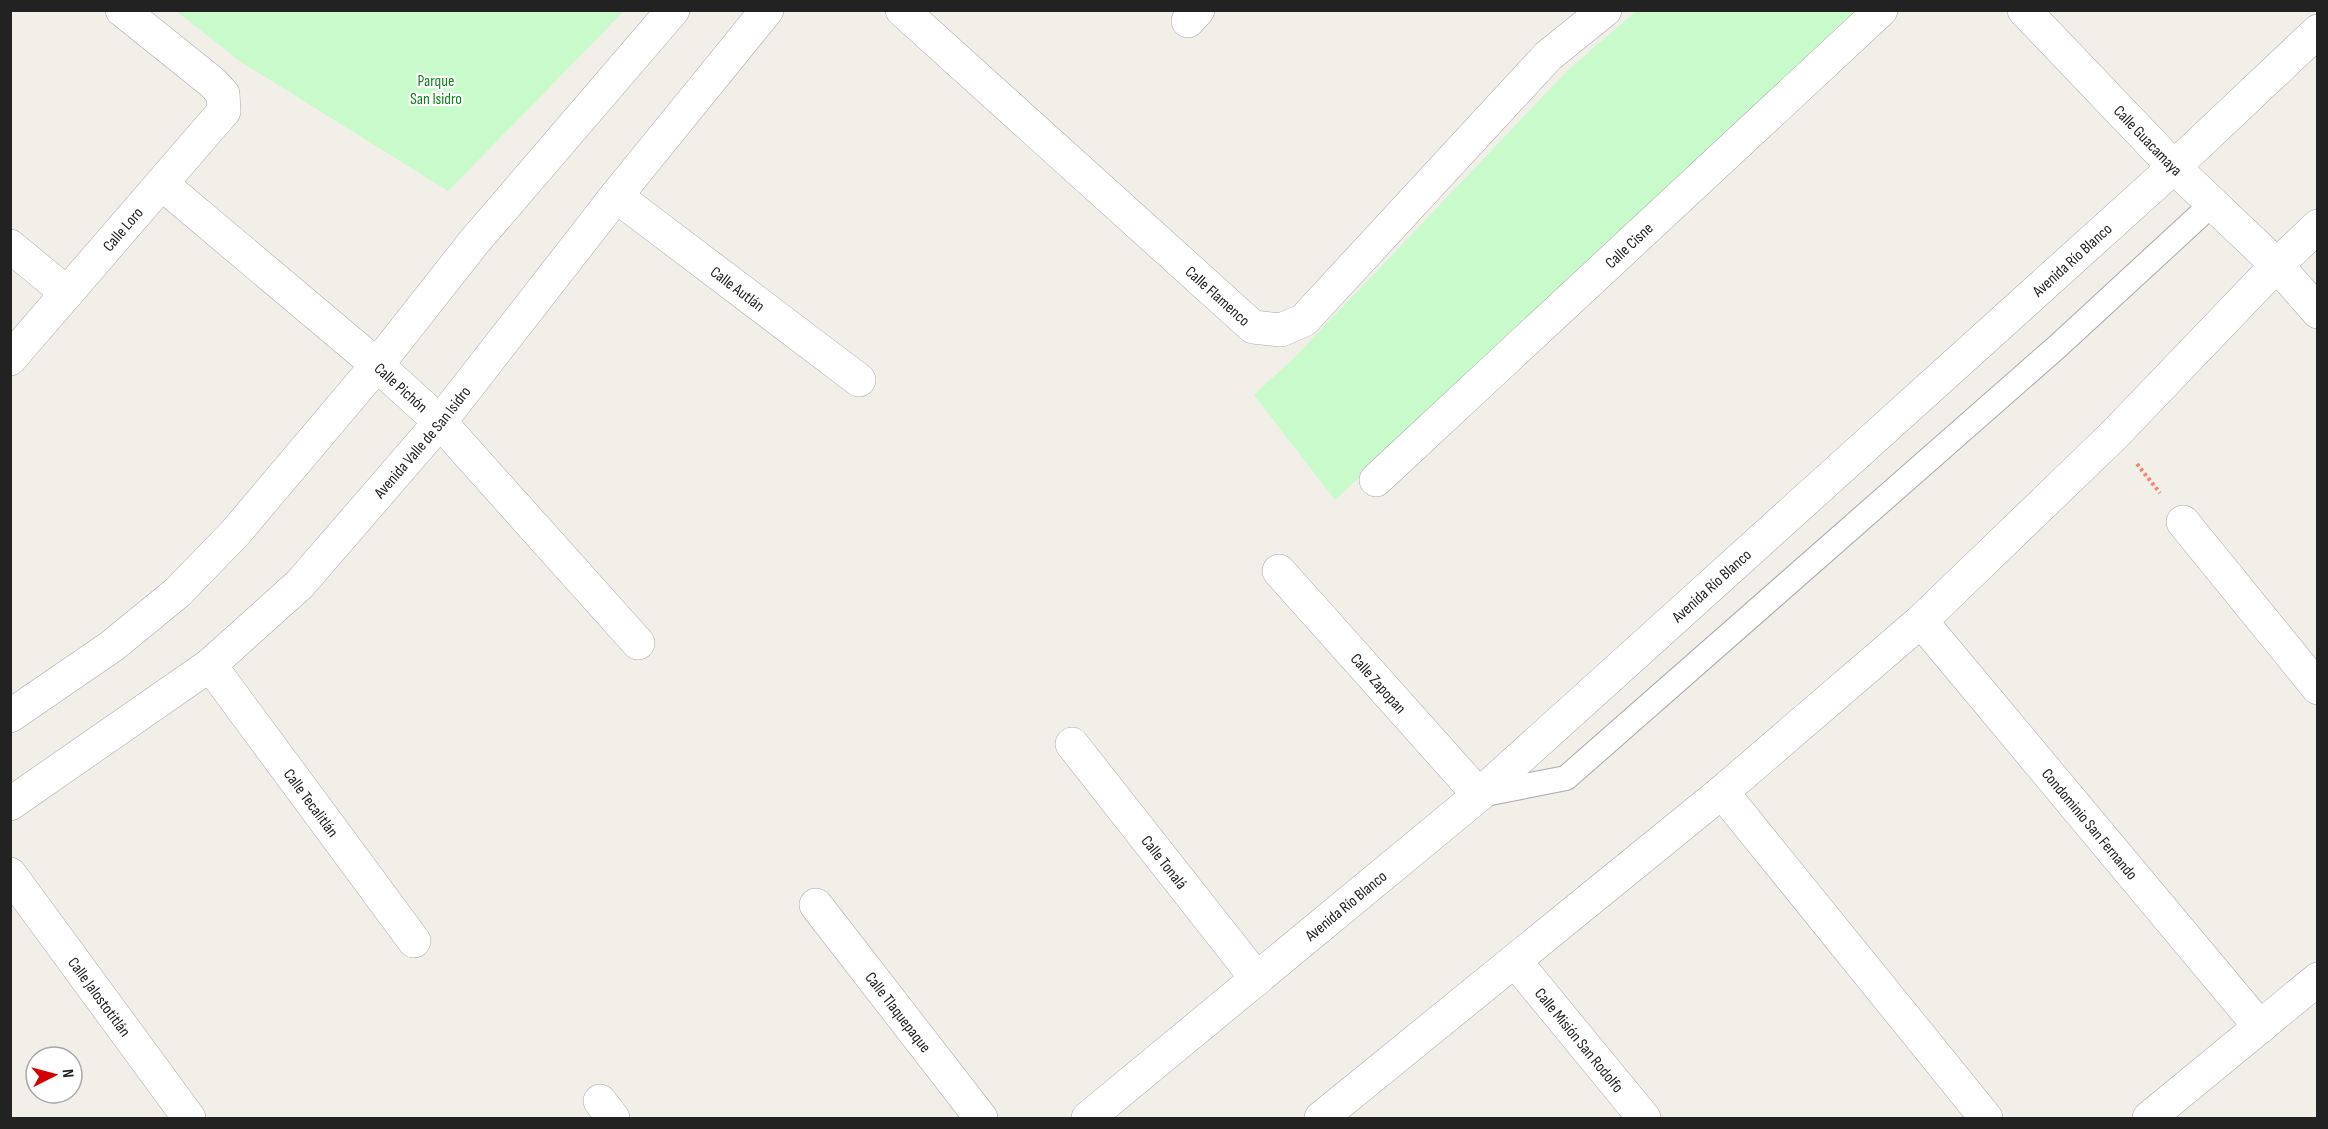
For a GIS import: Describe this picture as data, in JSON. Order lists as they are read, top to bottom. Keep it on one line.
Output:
{"streets":{"street":["Calle Guacamaya","Calle Loro","Calle Cisne","Avenida Río Blanco","Calle Autlán","Calle Flamenco","Calle Pichón","Avenida Valle de San Isidro","Calle Zapopan","Calle Tecalitlán","Condominio San Fernando","Calle Tonalá","Calle Jalostotitlán","Calle Tlaquepaque","Calle Misión San Rodolfo"]},"crossings":[["Calle Guacamaya","Avenida Río Blanco"],["Calle Loro","Calle Pichón"],["Avenida Río Blanco","Calle Zapopan"],["Avenida Río Blanco","Calle Tonalá"],["Calle Autlán","Avenida Valle de San Isidro"],["Calle Pichón","Avenida Valle de San Isidro"],["Avenida Valle de San Isidro","Calle Tecalitlán"]],"parks":["Parque San Isidro"],"north":"right"}
